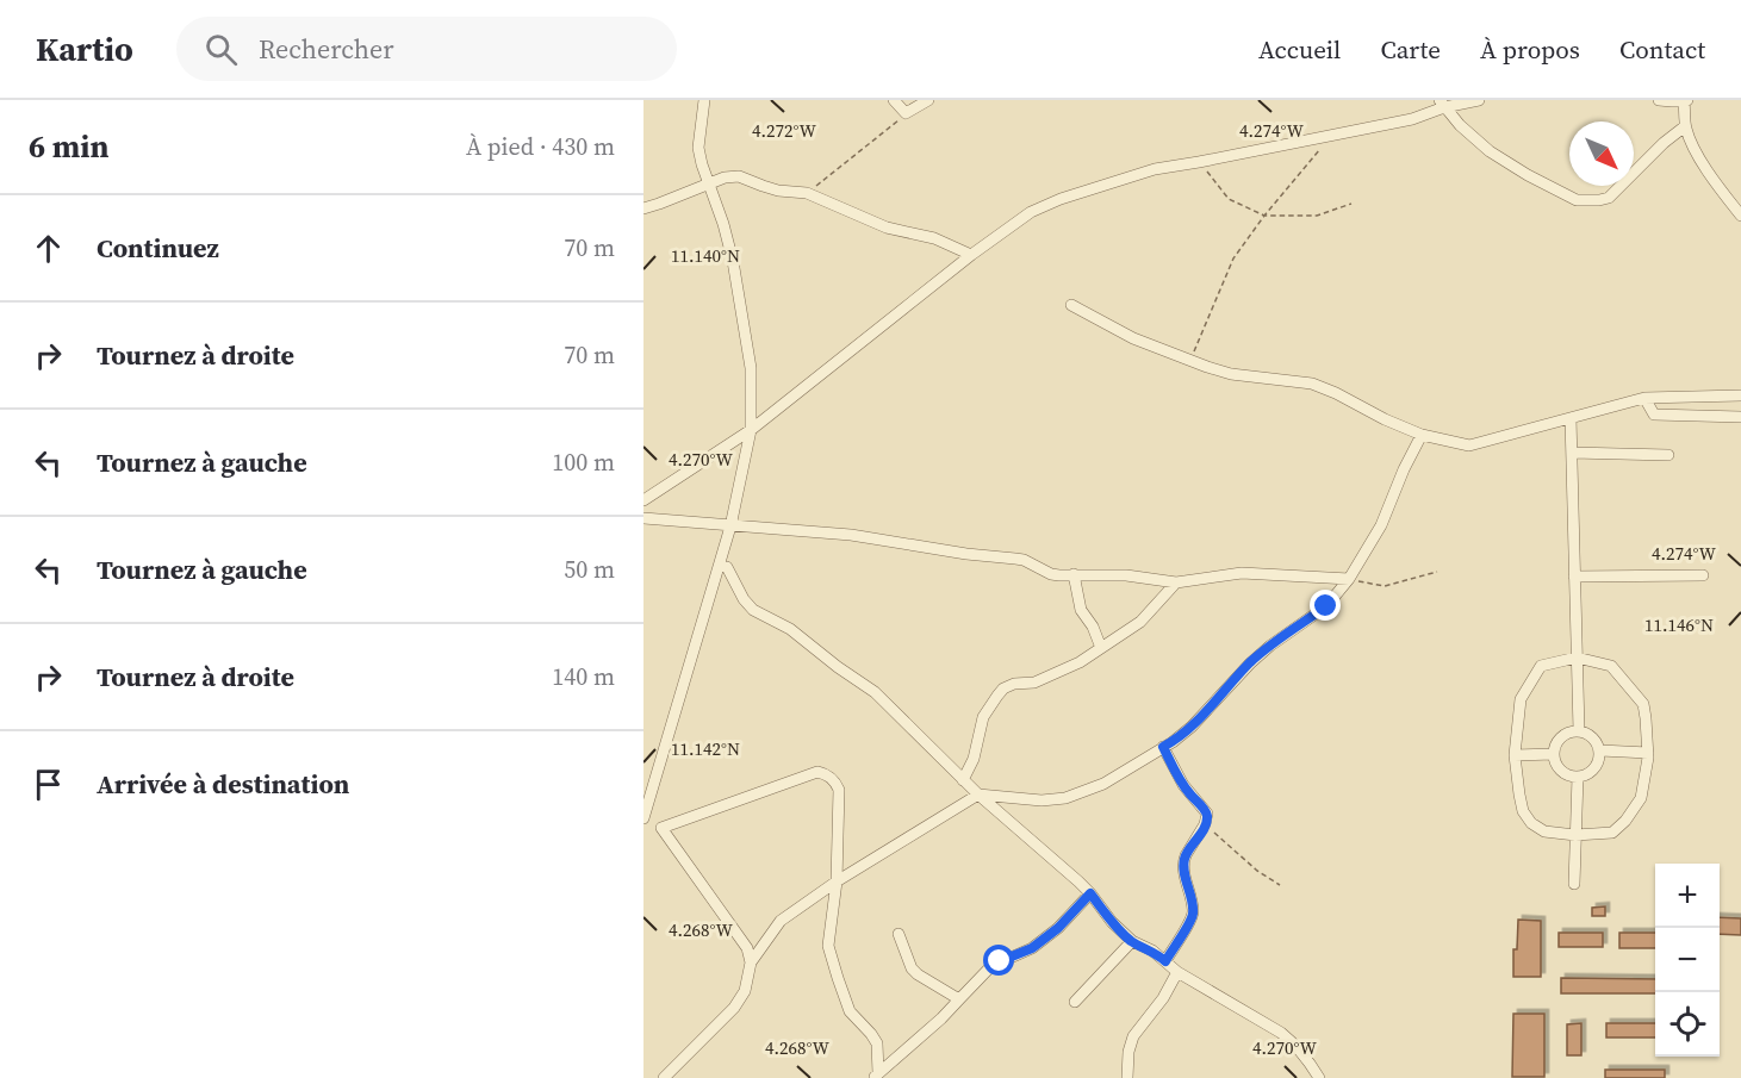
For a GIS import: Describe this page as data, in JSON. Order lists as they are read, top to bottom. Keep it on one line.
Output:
{"north":"bottom right","page":{"header":"Kartio","search":"Rechercher","nav":["Accueil","Carte","À propos","Contact"],"heading":["6 min","À pied · 430 m"],"list":[["Continuez","70 m"],["Tournez à droite","70 m"],["Tournez à gauche","100 m"],["Tournez à gauche","50 m"],["Tournez à droite","140 m"],"Arrivée à destination"],"map_buttons":["+","−"]},"coordinates":["4.272°W","4.274°W","11.140°N","4.270°W","11.146°N","11.142°N","4.268°W"]}
